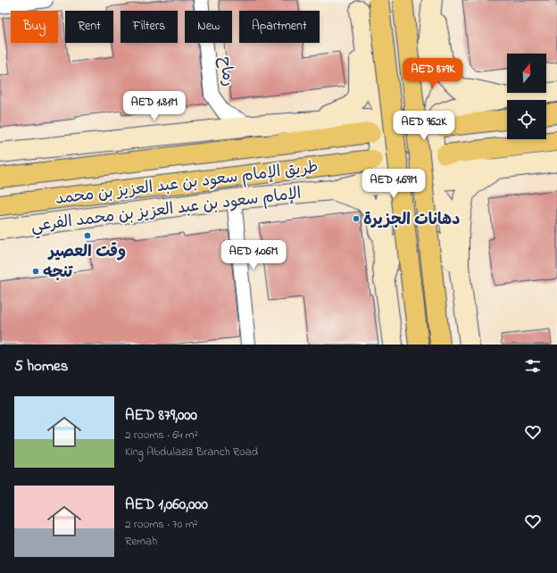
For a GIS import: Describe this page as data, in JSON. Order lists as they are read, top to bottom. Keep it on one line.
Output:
{"streets":{"main road":["طريق الإمام سعود بن عبد العزيز بن محمد"],"street":["رماح","الإمام سعود بن عبد العزيز بن محمد الفرعي"]},"places":["دهانات الجزيرة","وقت العصير","تنجه"],"north":"top","page":{"chip":["Buy","Rent","Filters","New","Apartment"],"price":["AED 879K","AED 1.81M","AED 962K","AED 1.69M","AED 1.06M"],"heading":"5 homes","list":[{"name":"AED 879,000","note":"2 rooms · 64 m² · King Abdulaziz Branch Road"},{"name":"AED 1,060,000","note":"2 rooms · 70 m² · Remah"}]}}
